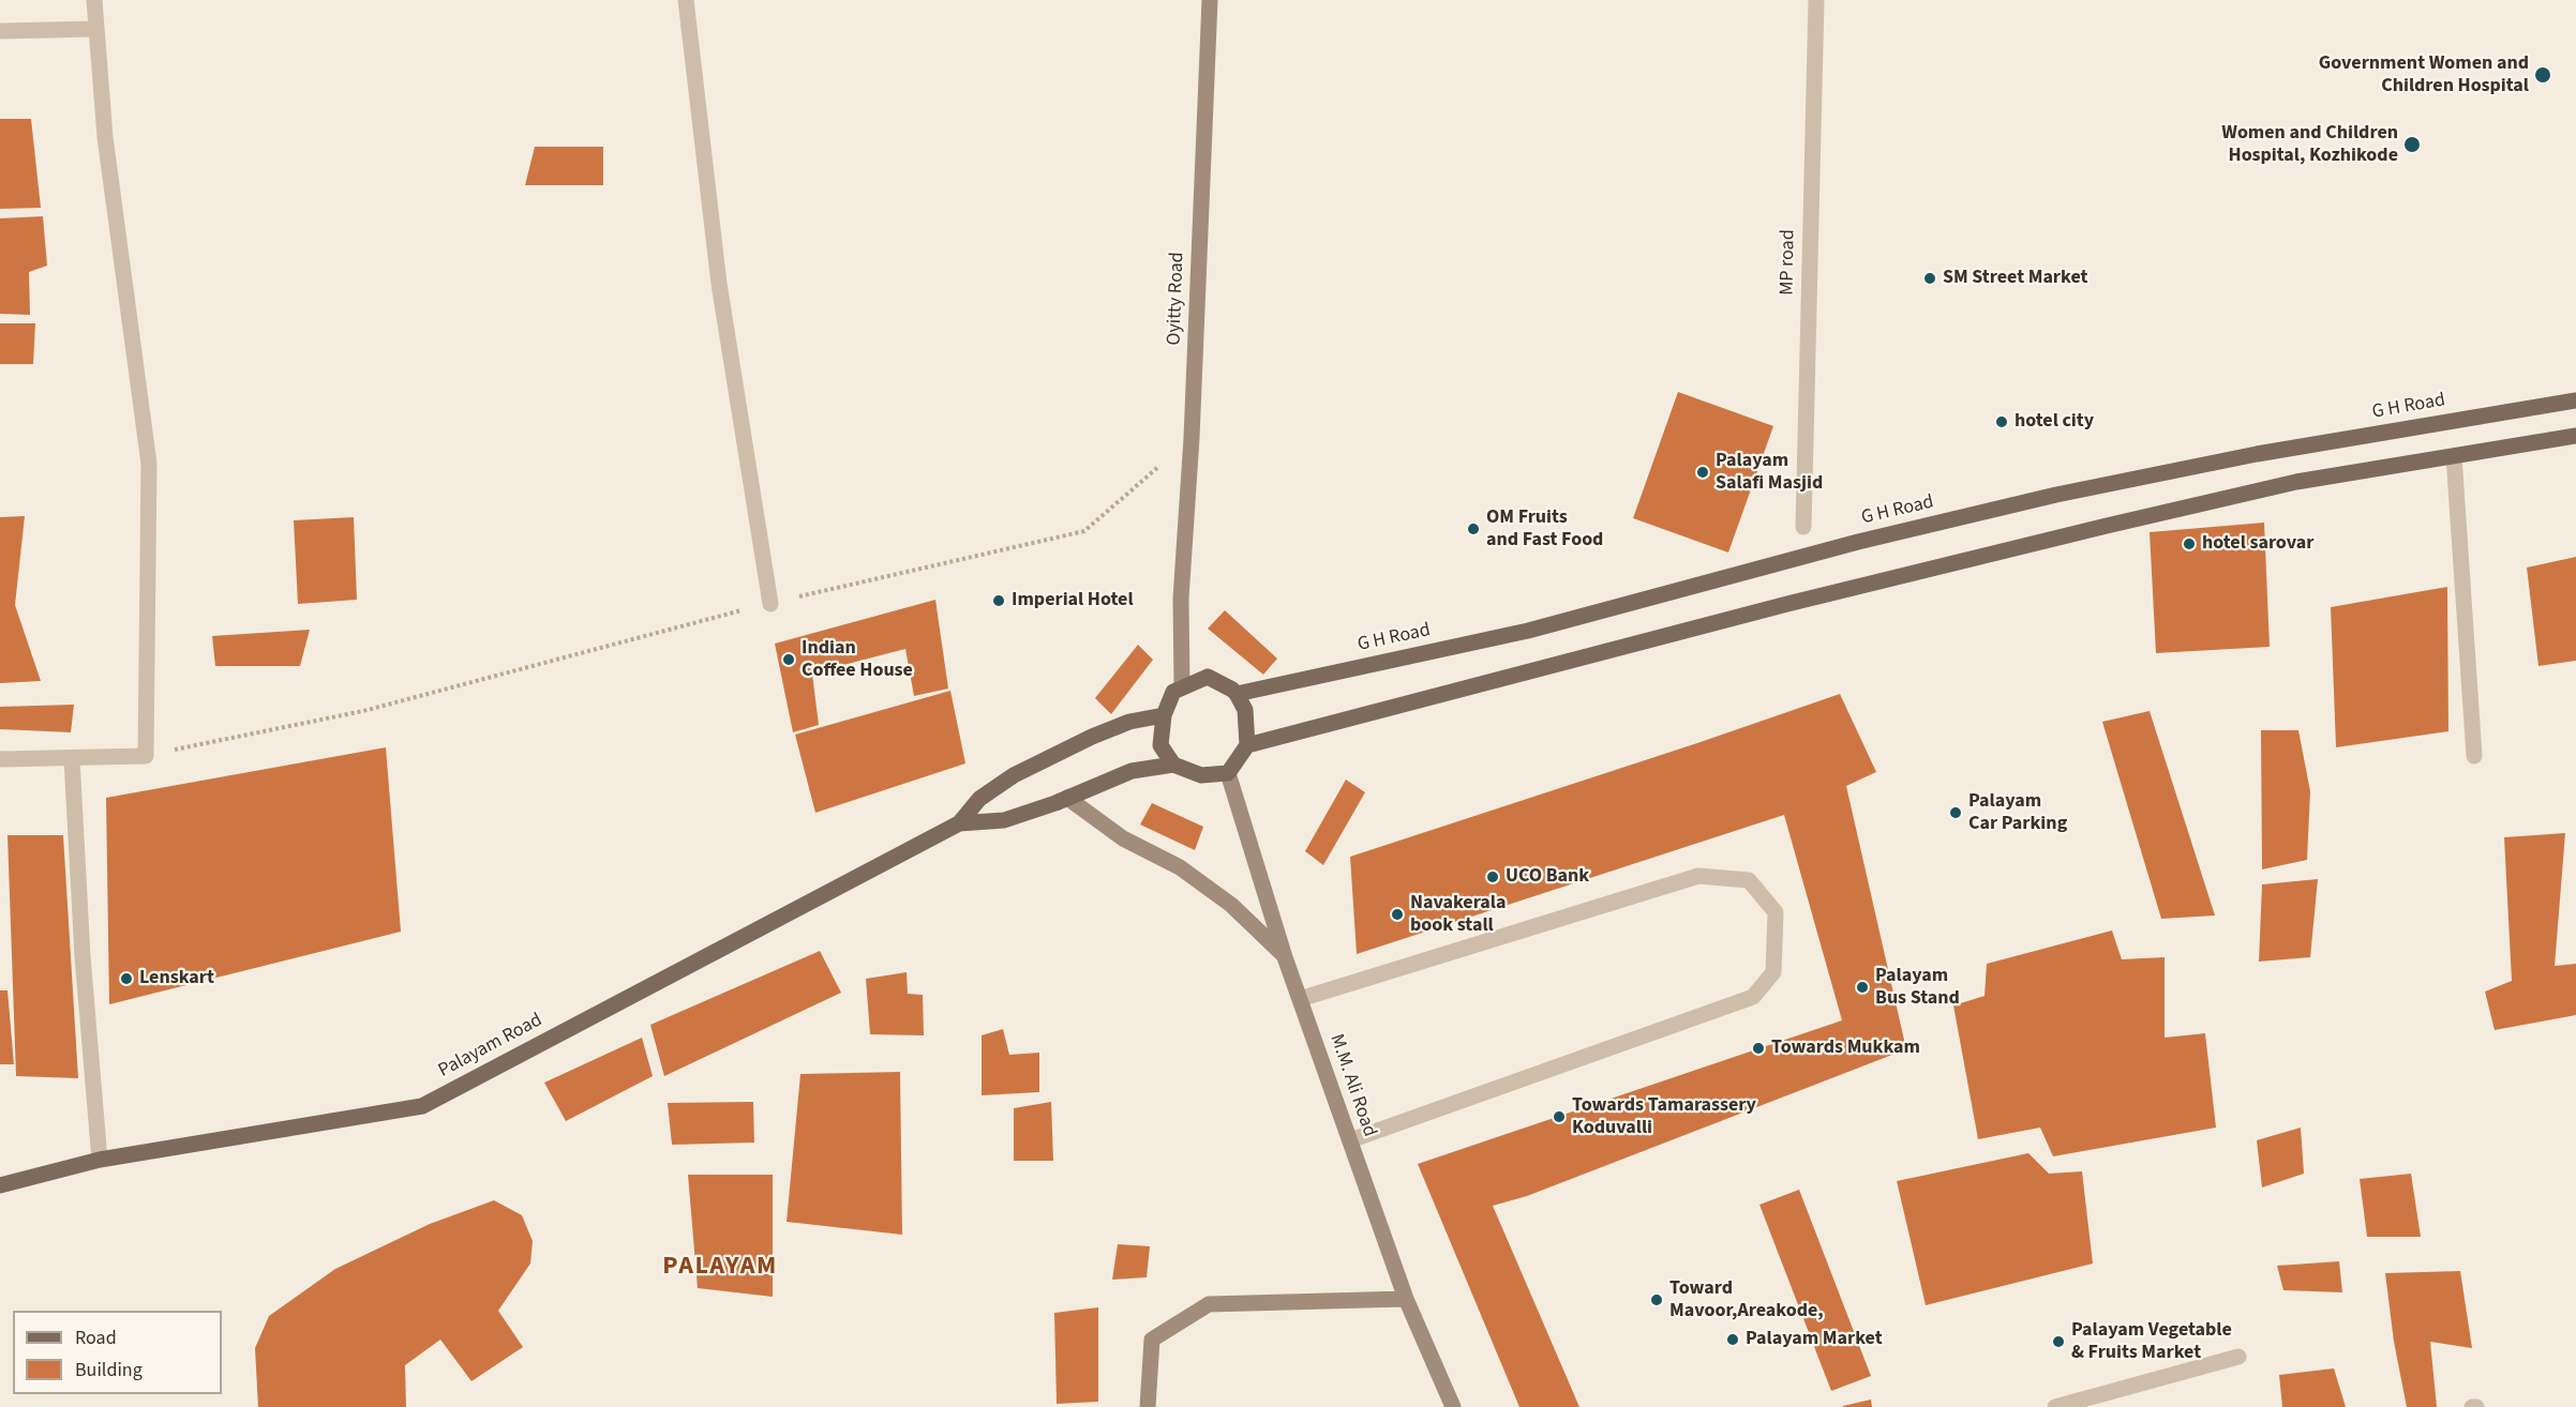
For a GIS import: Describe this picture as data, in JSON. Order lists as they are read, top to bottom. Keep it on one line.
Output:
{"streets":{"main road":["Oyitty Road","G H Road","Palayam Road","M.M. Ali Road"],"street":["MP road"]},"crossings":[["Oyitty Road","G H Road"],["Oyitty Road","M.M. Ali Road"],["G H Road","M.M. Ali Road"]],"districts":["PALAYAM"],"places":["Government Women and Children Hospital","Women and Children Hospital, Kozhikode","SM Street Market","hotel city","Palayam Salafi Masjid","OM Fruits and Fast Food","hotel sarovar","Imperial Hotel","Indian Coffee House","Palayam Car Parking","UCO Bank","Navakerala book stall","Lenskart","Palayam Bus Stand","Towards Mukkam","Towards Tamarassery Koduvalli","Toward Mavoor,Areakode,","Palayam Market","Palayam Vegetable & Fruits Market"],"legend":["Road","Building"]}
